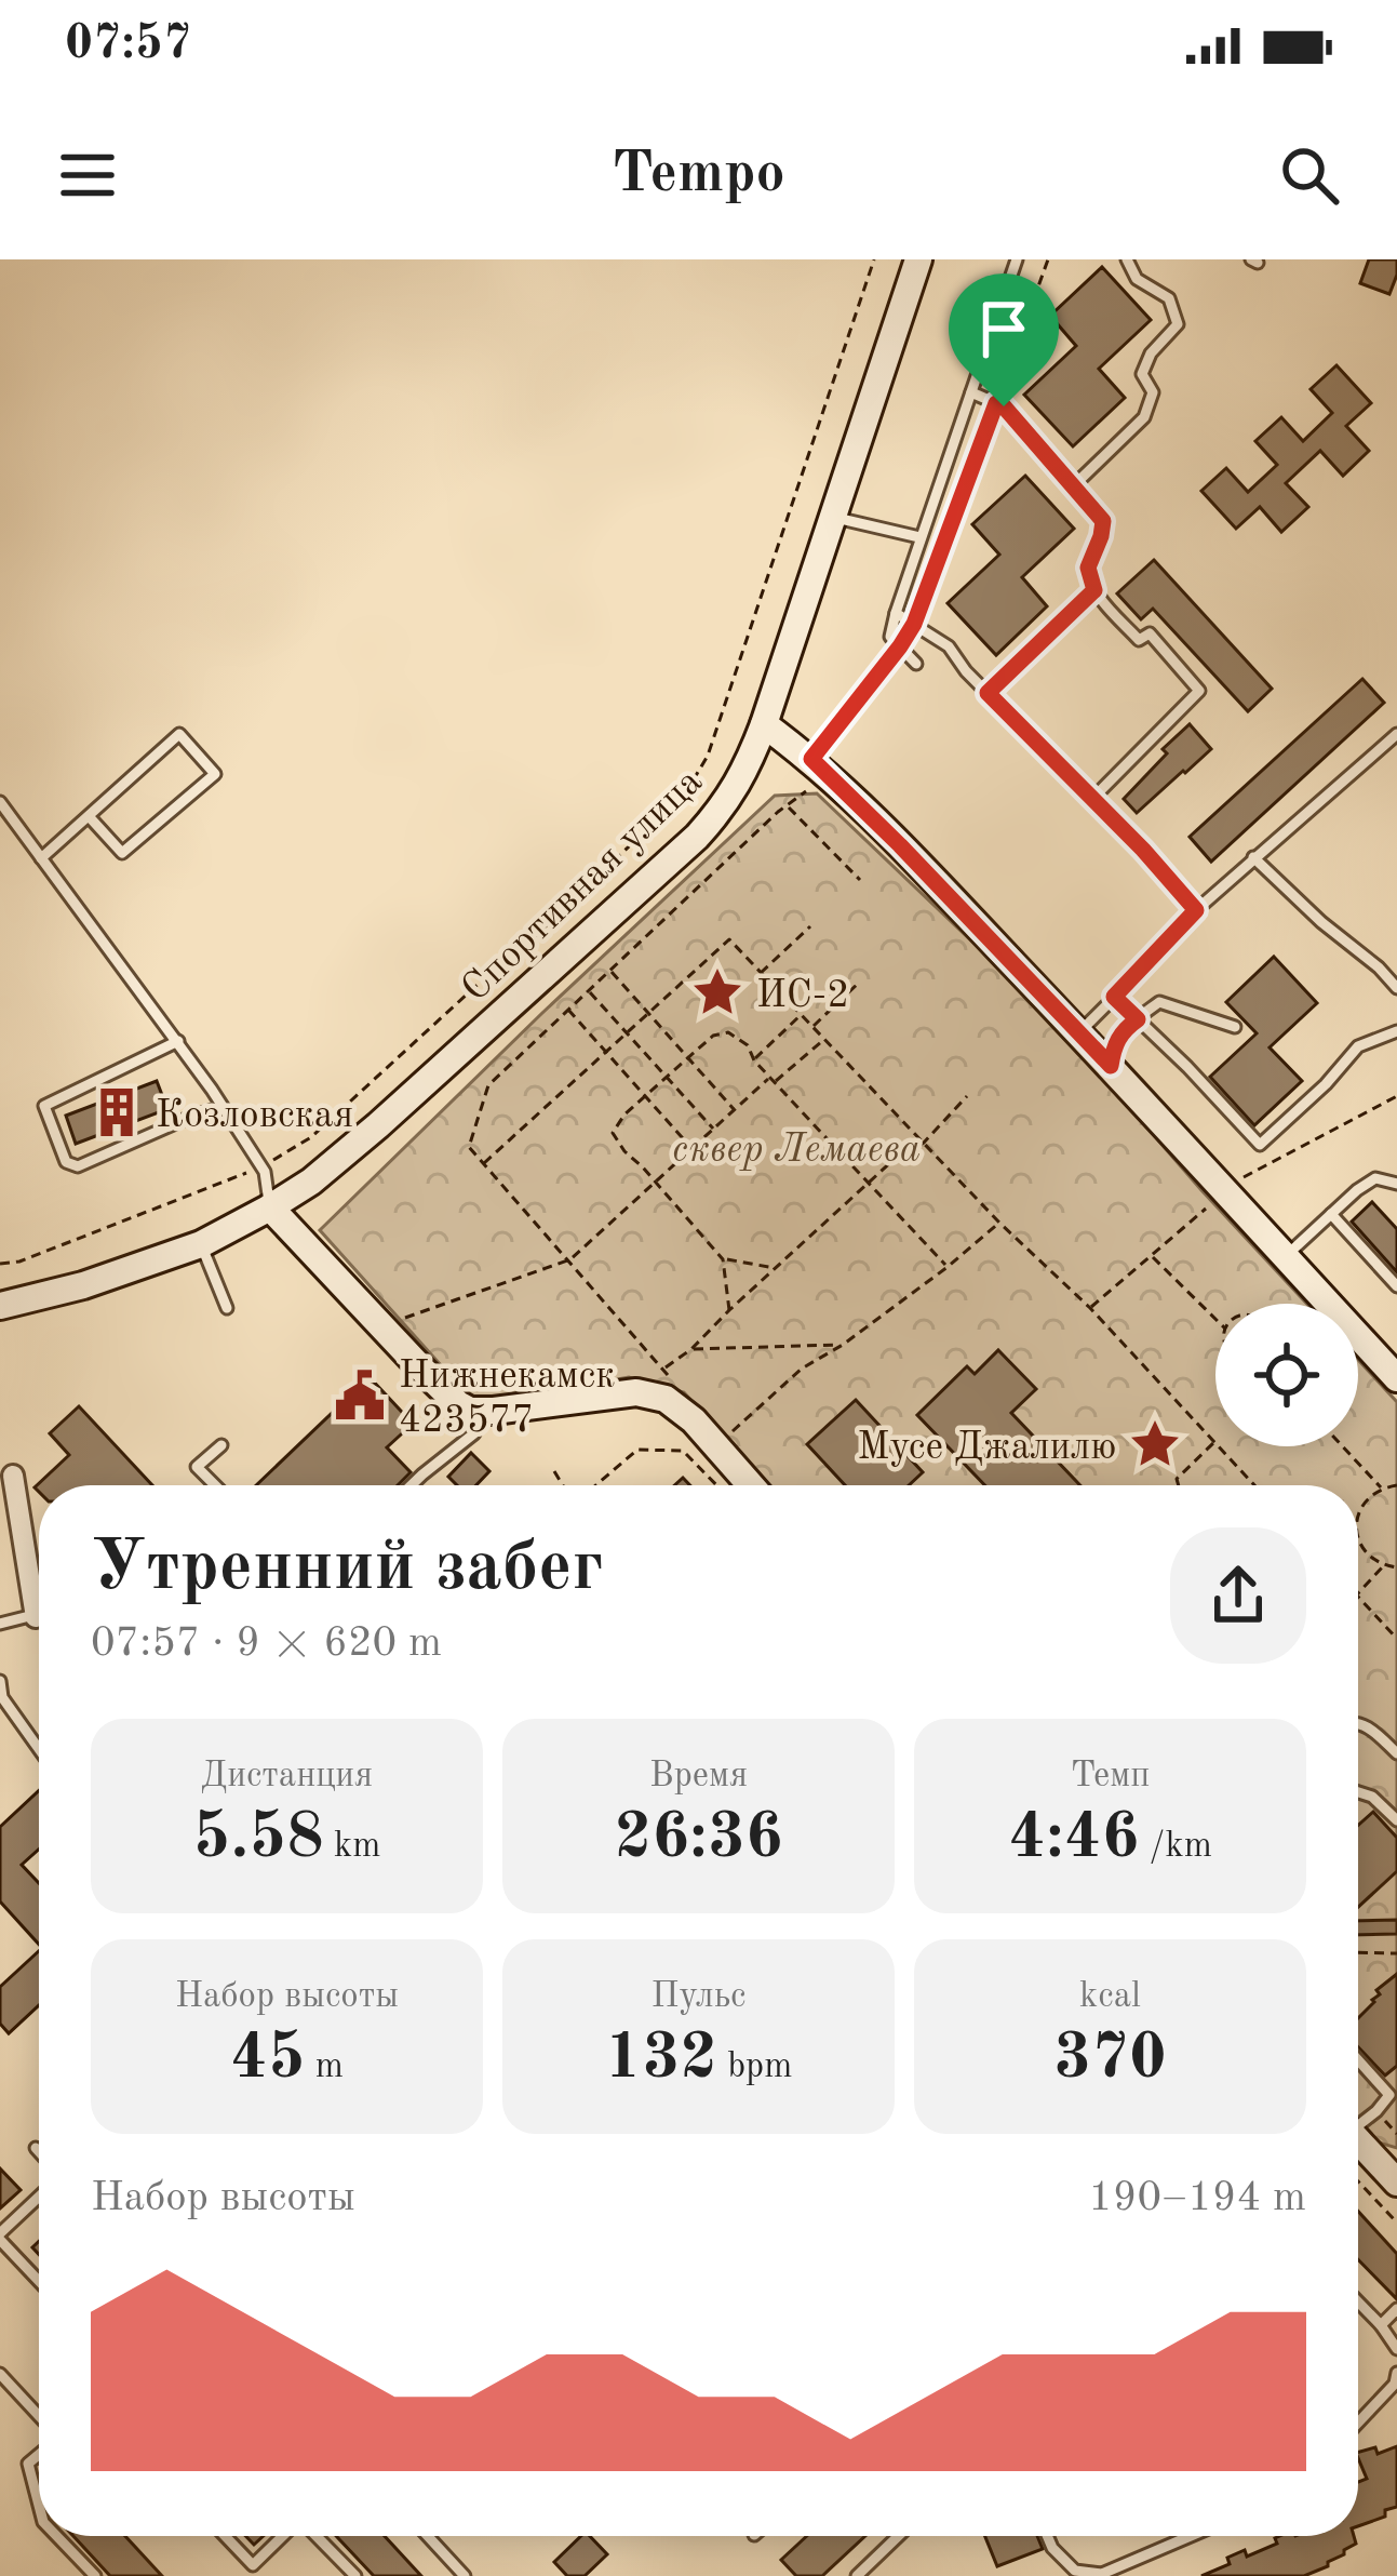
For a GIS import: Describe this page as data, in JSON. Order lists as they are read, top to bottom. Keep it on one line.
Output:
{"streets":{"street":["Спортивная улица"]},"parks":["сквер Лемаева"],"places":{"place":["ИС-2","Мусе Джалилю"],"building":["Козловская"],"public building":["Нижнекамск 423577"]},"page":{"status":"07:57","header":"Tempo","heading":["Утренний забег","07:57 · 9 × 620 m"],"stats":[["Дистанция","5.58 km"],["Время","26:36"],["Темп","4:46 /km"],["Набор высоты","45 m"],["Пульс","132 bpm"],["kcal","370"]],"chart":["Набор высоты","190–194 m"]}}
